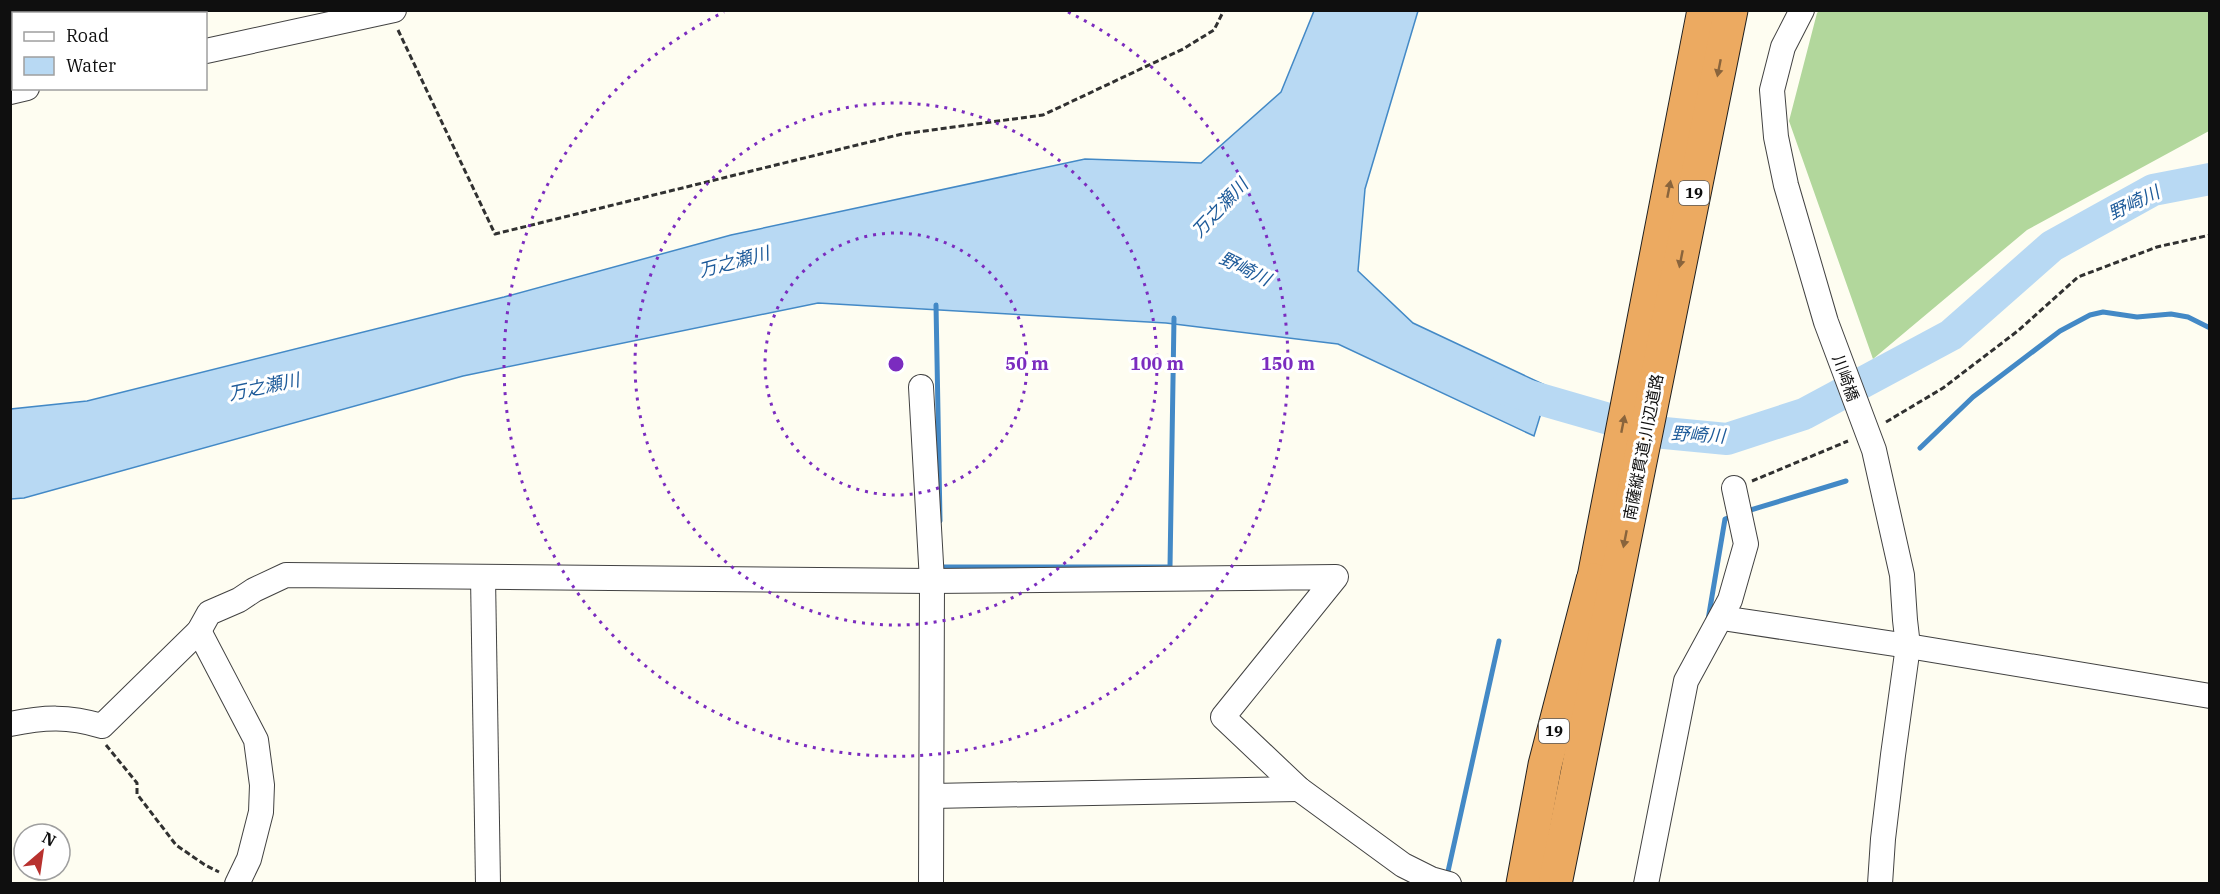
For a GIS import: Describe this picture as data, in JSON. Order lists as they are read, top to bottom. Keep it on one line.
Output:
{"streets":{"highway":["19","南薩縦貫道;川辺道路"],"street":["川崎橋"]},"crossings":[["19","南薩縦貫道;川辺道路"]],"water":["野崎川","万之瀬川"],"legend":["Road","Water"],"north":"top right","rings":["50 m","100 m","150 m"]}
